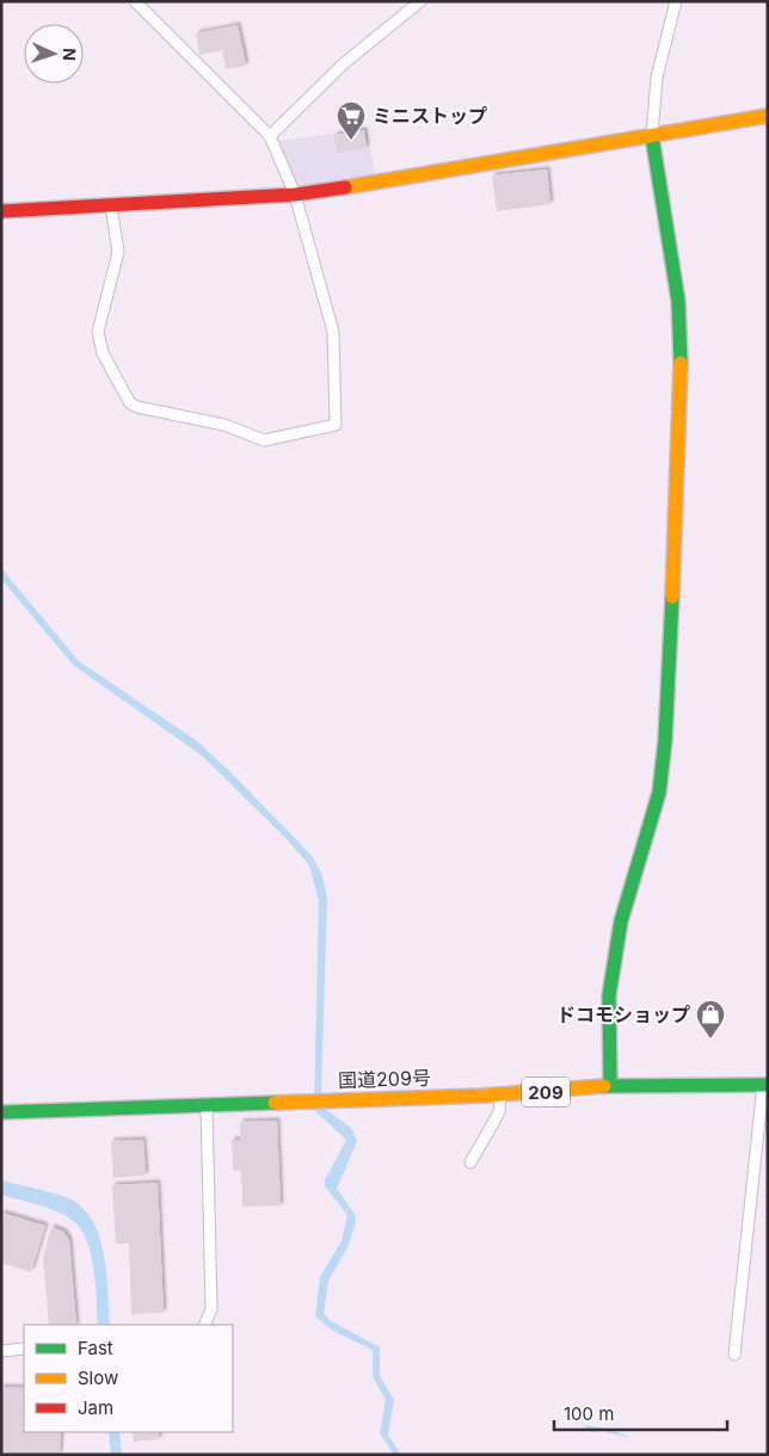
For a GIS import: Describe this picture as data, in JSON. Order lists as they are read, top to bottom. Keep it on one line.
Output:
{"streets":{"main road":["国道209号","209"]},"places":{"supermarket":["ミニストップ"],"shop":["ドコモショップ"]},"legend":["Fast","Slow","Jam"],"scale_bar":"100 m","north":"right"}
